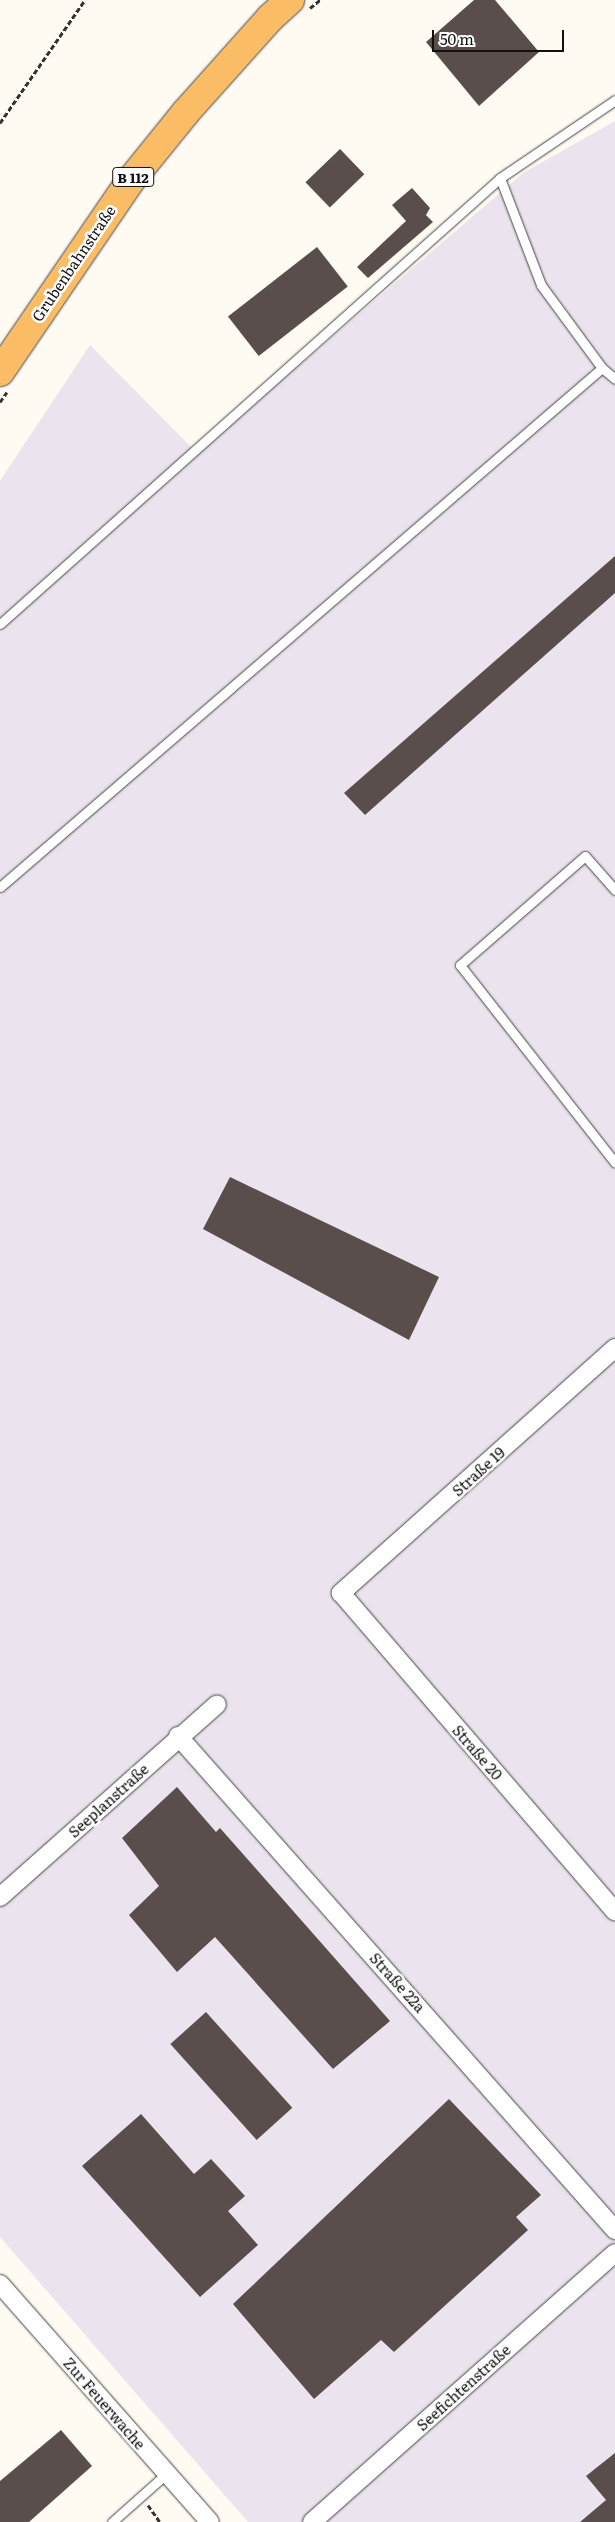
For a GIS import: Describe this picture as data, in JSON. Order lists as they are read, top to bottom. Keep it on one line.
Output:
{"streets":{"main road":["B 112","Grubenbahnstraße"],"street":["Straße 19","Straße 20","Seeplanstraße","Straße 22a","Seefichtenstraße","Zur Feuerwache"]},"crossings":[["Straße 19","Straße 20"],["Seeplanstraße","Straße 22a"]],"scale_bar":"50 m"}
